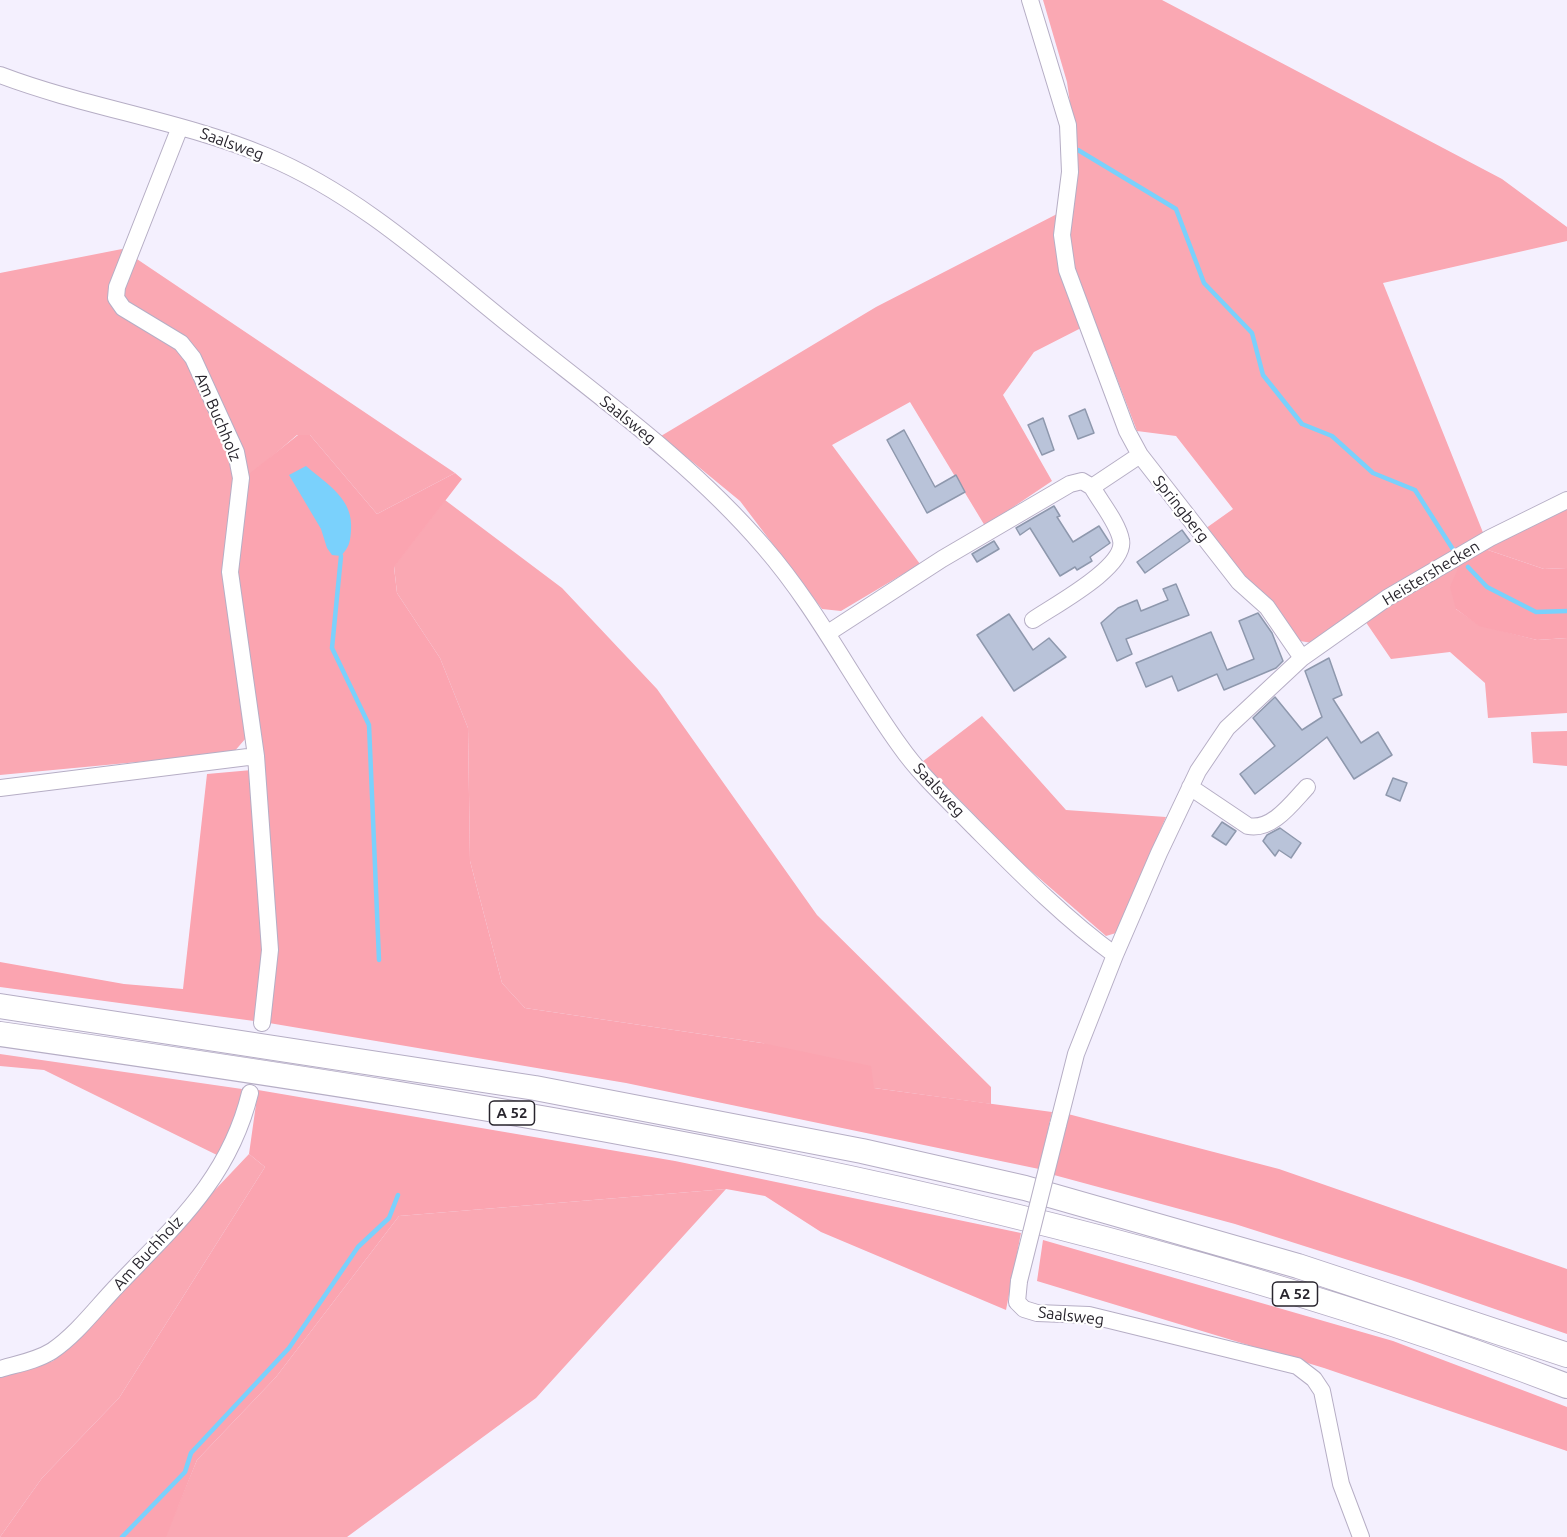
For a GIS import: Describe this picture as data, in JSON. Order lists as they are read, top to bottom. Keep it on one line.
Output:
{"streets":{"highway":["A 52"],"street":["Saalsweg","Am Buchholz","Springberg","Heistershecken"]},"crossings":[["Saalsweg","Am Buchholz"],["Springberg","Heistershecken"]]}
